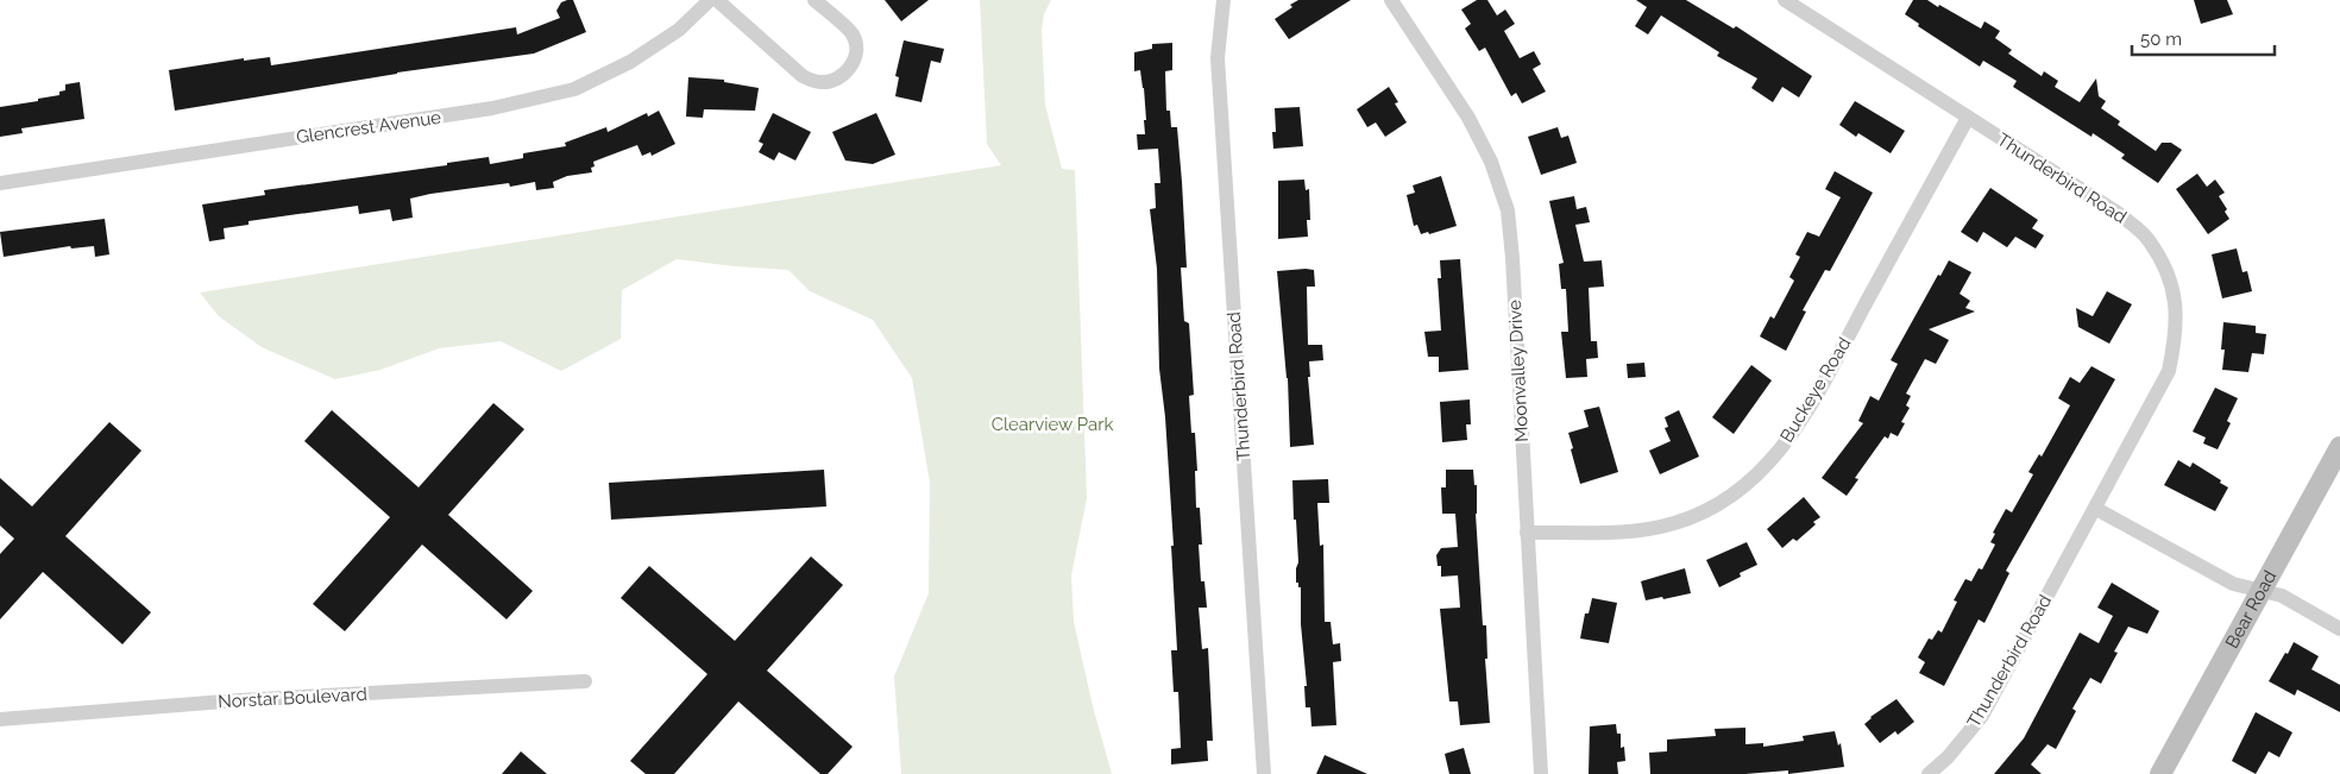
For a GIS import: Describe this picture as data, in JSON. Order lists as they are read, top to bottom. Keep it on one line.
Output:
{"streets":{"street":["Glencrest Avenue","Thunderbird Road","Moonvalley Drive","Buckeye Road","Bear Road","Norstar Boulevard"]},"crossings":[["Thunderbird Road","Buckeye Road"],["Moonvalley Drive","Buckeye Road"]],"parks":["Clearview Park"],"scale_bar":"50 m"}
